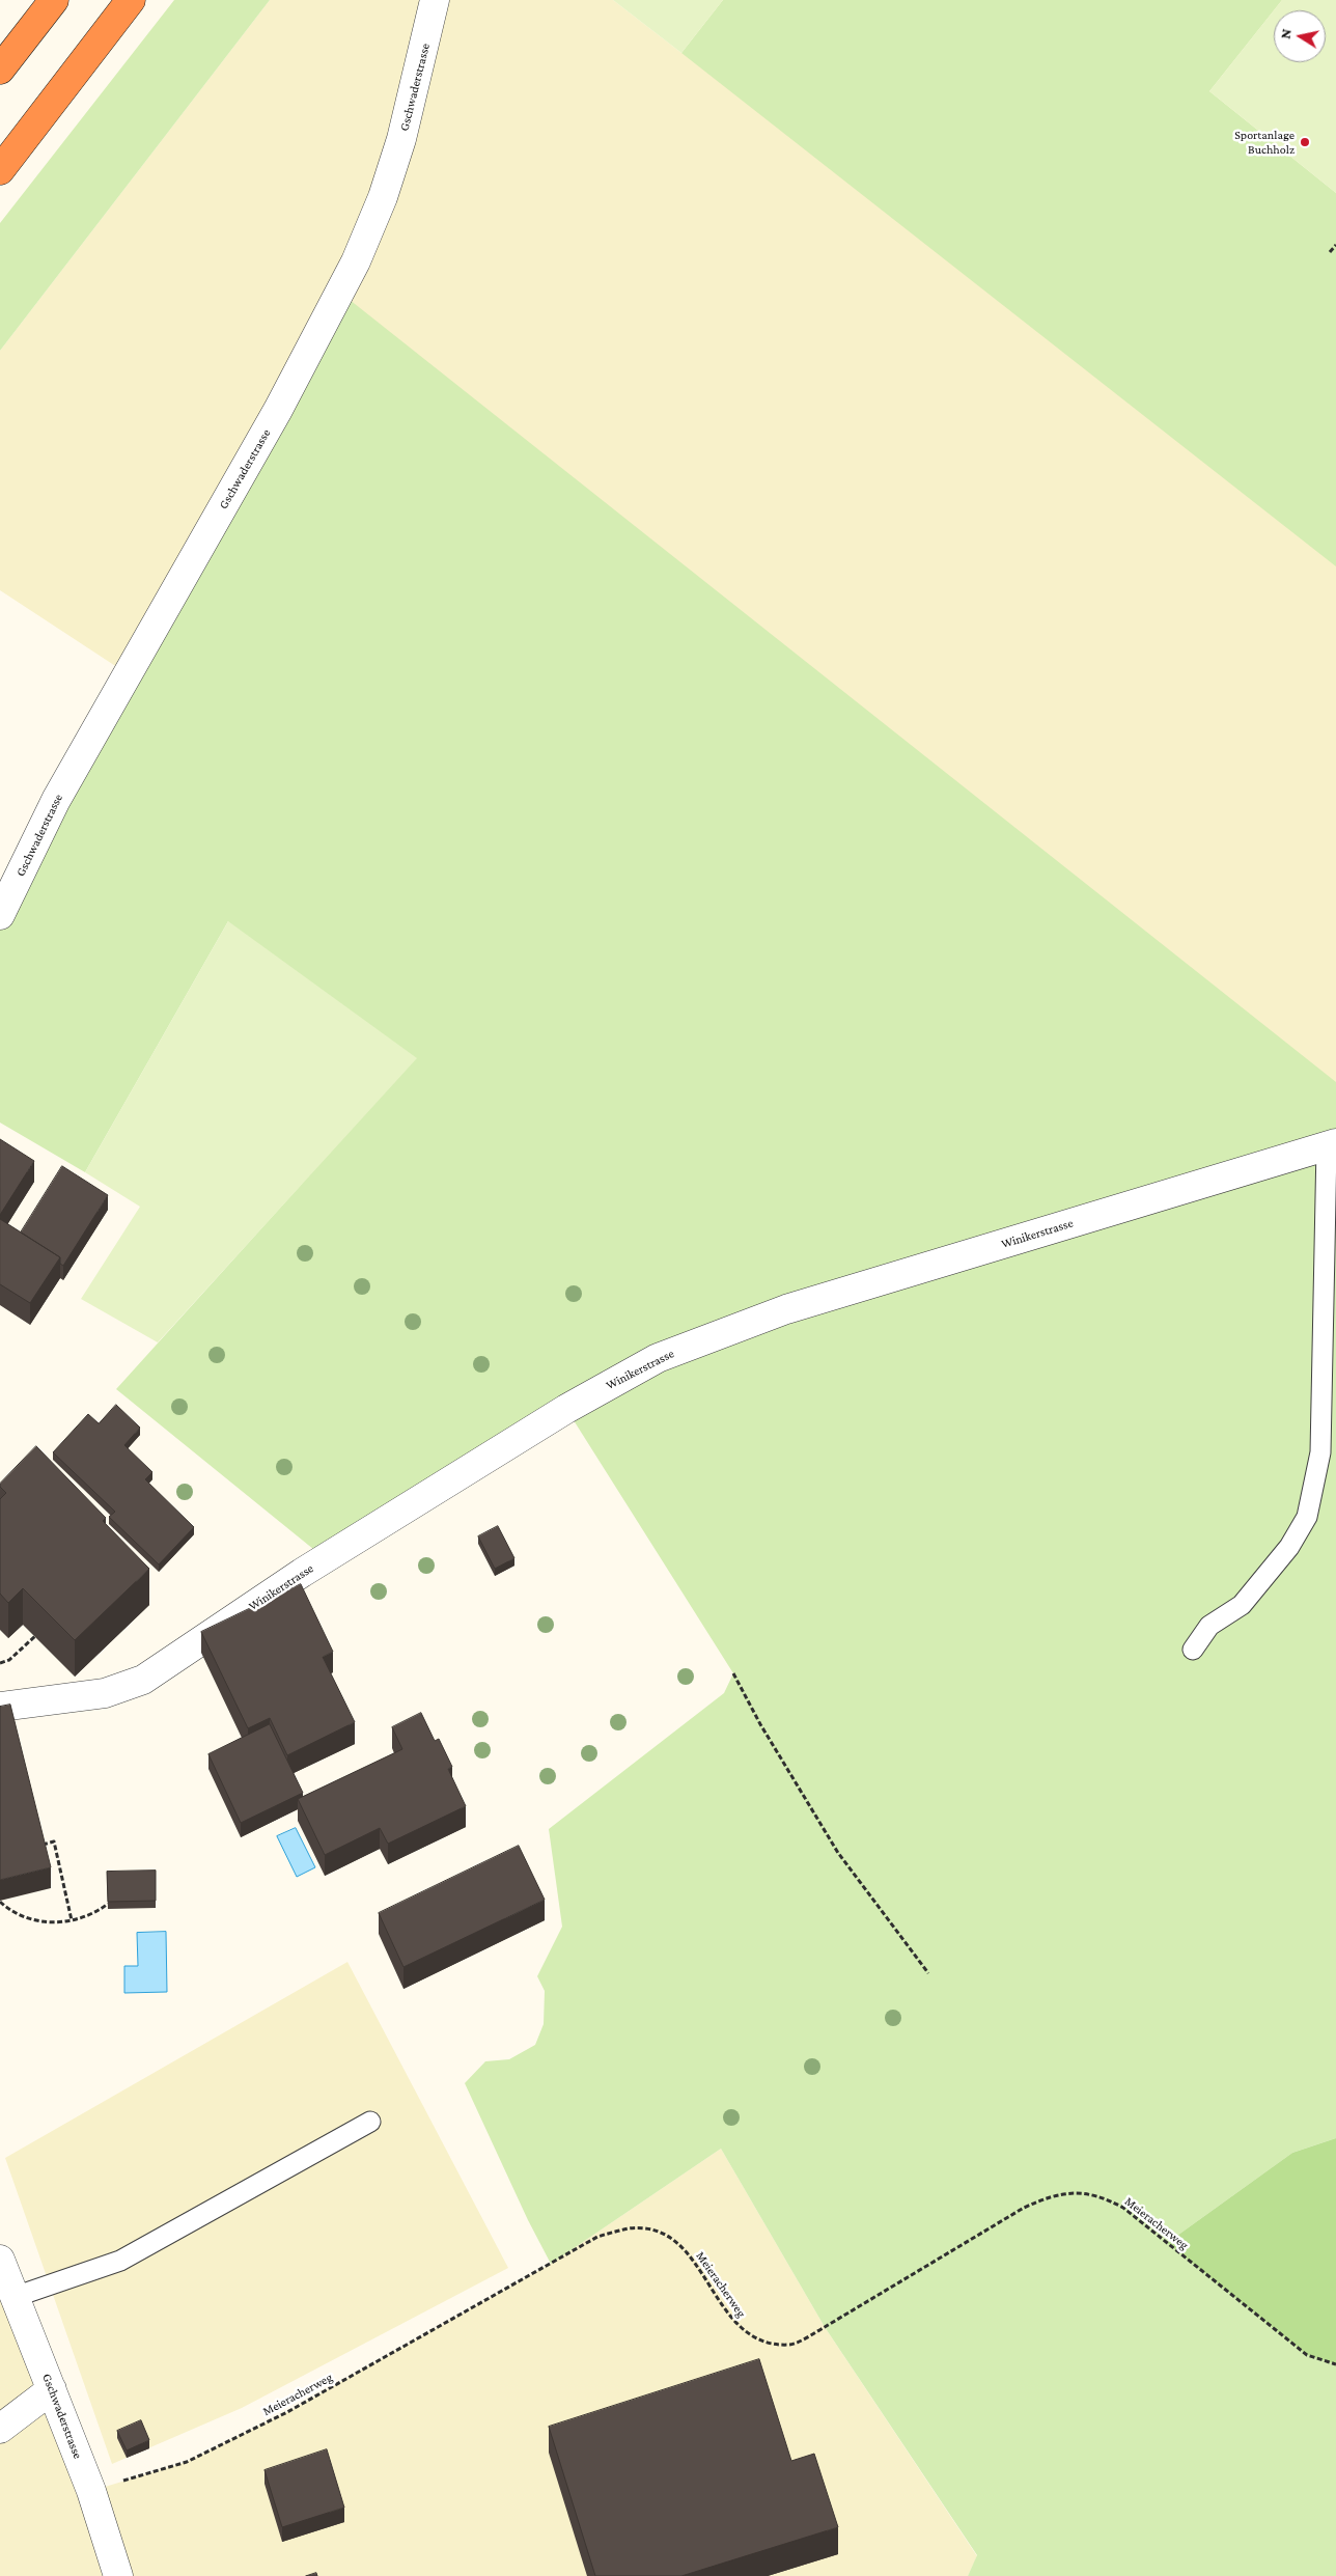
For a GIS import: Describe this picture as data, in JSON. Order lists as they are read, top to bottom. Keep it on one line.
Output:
{"streets":{"street":["Gschwaderstrasse","Winikerstrasse"],"path":["Meieracherweg"]},"crossings":[["Gschwaderstrasse","Meieracherweg"]],"places":["Sportanlage Buchholz"],"north":"left"}
